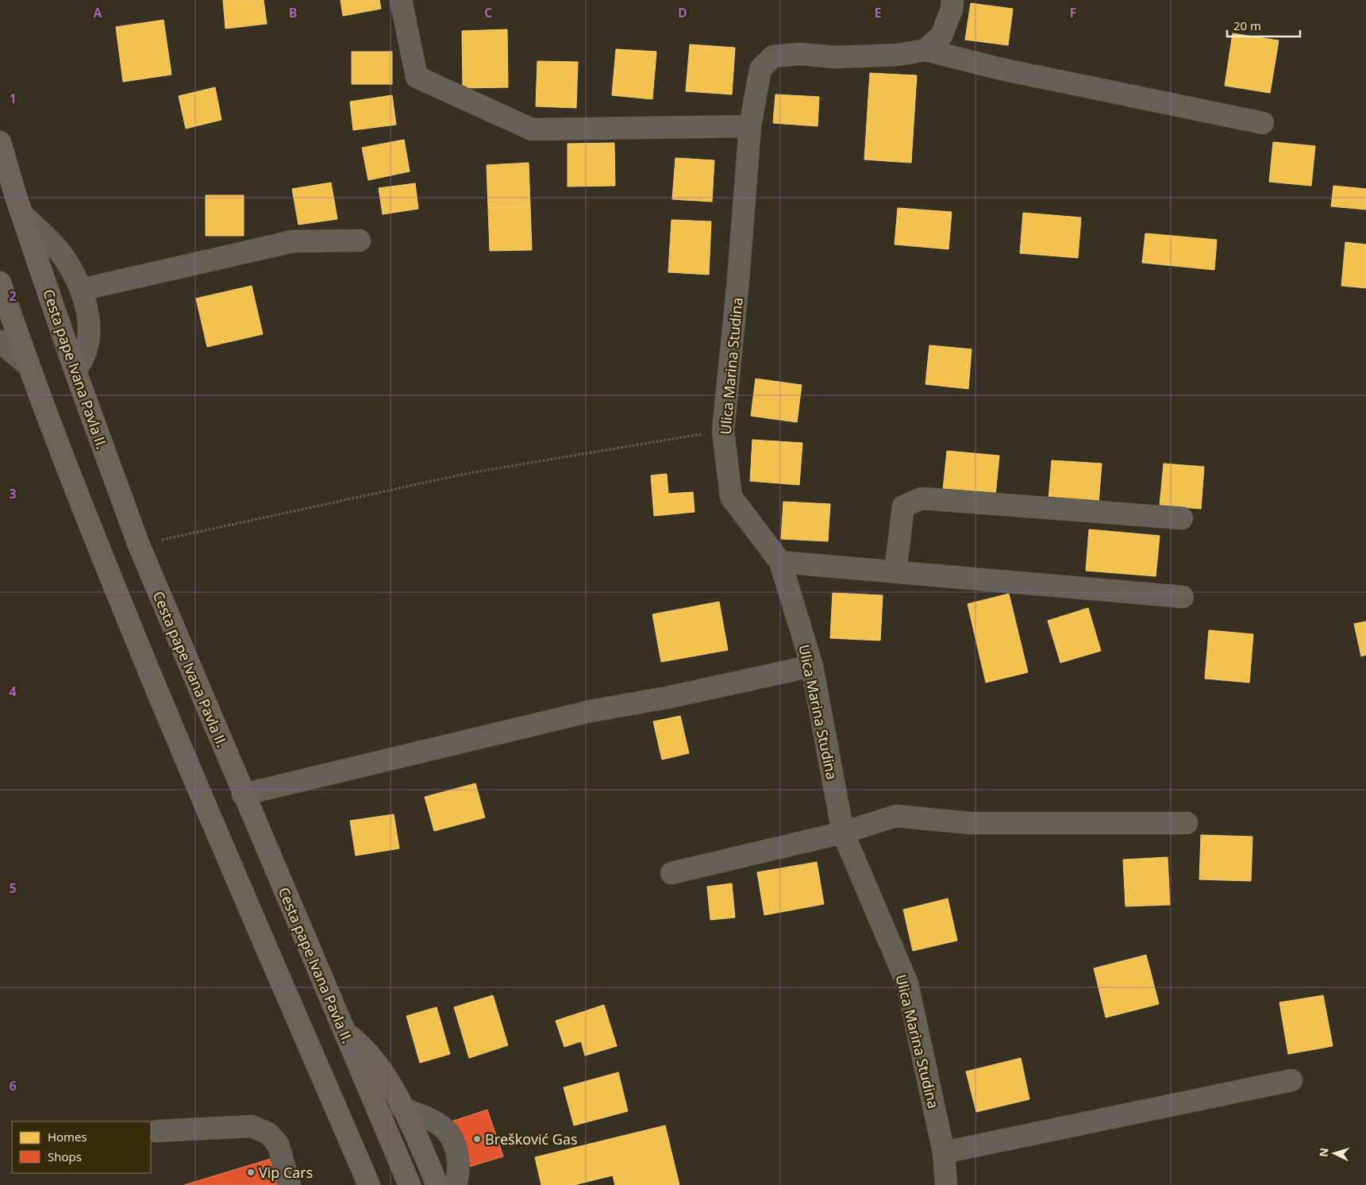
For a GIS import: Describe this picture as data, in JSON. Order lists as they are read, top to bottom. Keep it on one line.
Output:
{"streets":{"main road":["Cesta pape Ivana Pavla II."],"street":["Ulica Marina Studina"]},"places":["Brešković Gas","Vip Cars"],"legend":["Homes","Shops"],"scale_bar":"20 m","north":"left","grid":{"columns":["A","B","C","D","E","F"],"rows":["1","2","3","4","5","6"]}}
